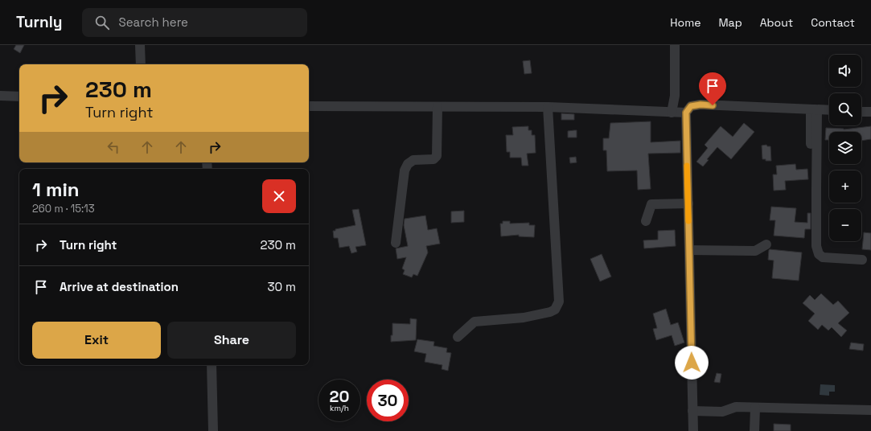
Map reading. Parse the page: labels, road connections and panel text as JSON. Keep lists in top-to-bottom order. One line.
{"page":{"header":"Turnly","search":"Search here","nav":["Home","Map","About","Contact"],"map_buttons":["+","−"],"turn":["230 m","Turn right"],"heading":["1 min","260 m · 15:13"],"list":[{"name":"Turn right","value":"230 m"},{"name":"Arrive at destination","value":"30 m"}],"buttons":["Exit","Share"],"speed":"20 km/h","limit":"30"}}
